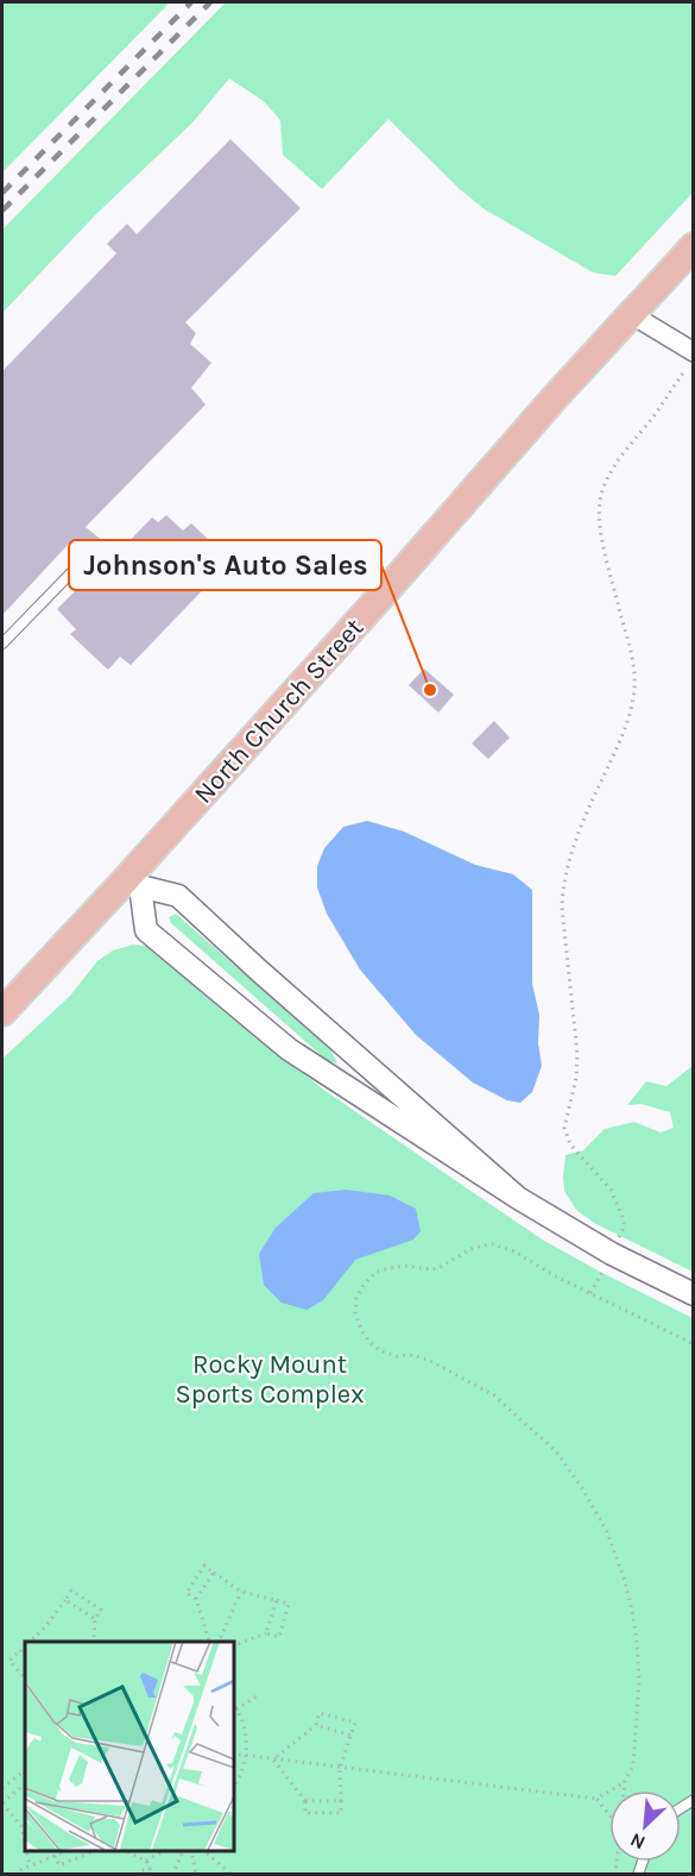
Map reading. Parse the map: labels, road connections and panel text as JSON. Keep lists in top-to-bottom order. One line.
{"streets":{"main road":["North Church Street"]},"parks":["Rocky Mount Sports Complex"],"places":["Johnson's Auto Sales"],"north":"bottom left"}
